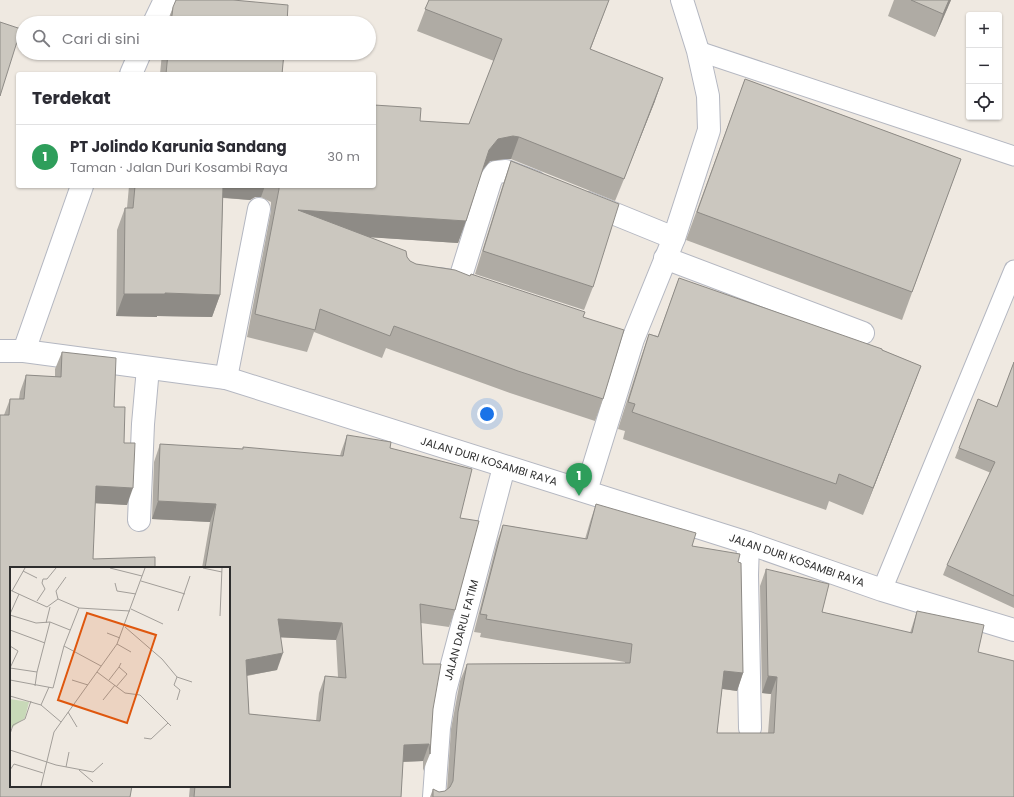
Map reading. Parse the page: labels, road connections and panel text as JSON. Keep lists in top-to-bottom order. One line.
{"streets":{"street":["JALAN DURI KOSAMBI RAYA","JALAN DARUL FATIM"]},"crossings":[["JALAN DURI KOSAMBI RAYA","JALAN DARUL FATIM"]],"page":{"map_buttons":["+","−"],"search":"Cari di sini","heading":"Terdekat","list":[{"mark":"1","name":"PT Jolindo Karunia Sandang","note":"Taman · Jalan Duri Kosambi Raya","value":"30 m"}],"pins":"1"}}
